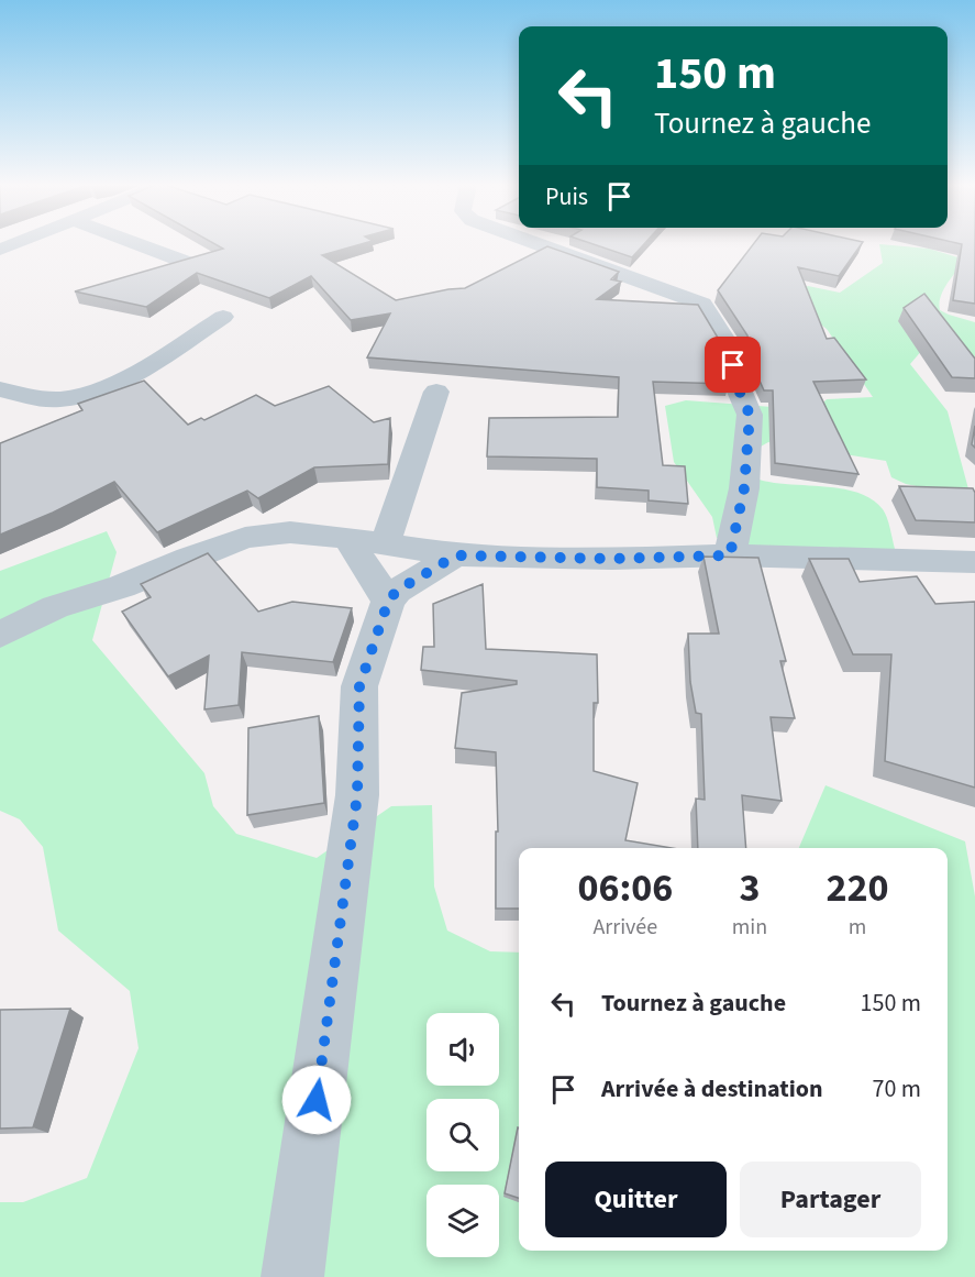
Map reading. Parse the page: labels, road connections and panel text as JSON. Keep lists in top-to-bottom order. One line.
{"page":{"turn":["150 m","Tournez à gauche"],"then":"Puis","eta":["06:06","Arrivée","3","min","220","m"],"list":[{"name":"Tournez à gauche","value":"150 m"},{"name":"Arrivée à destination","value":"70 m"}],"buttons":["Quitter","Partager"]}}
